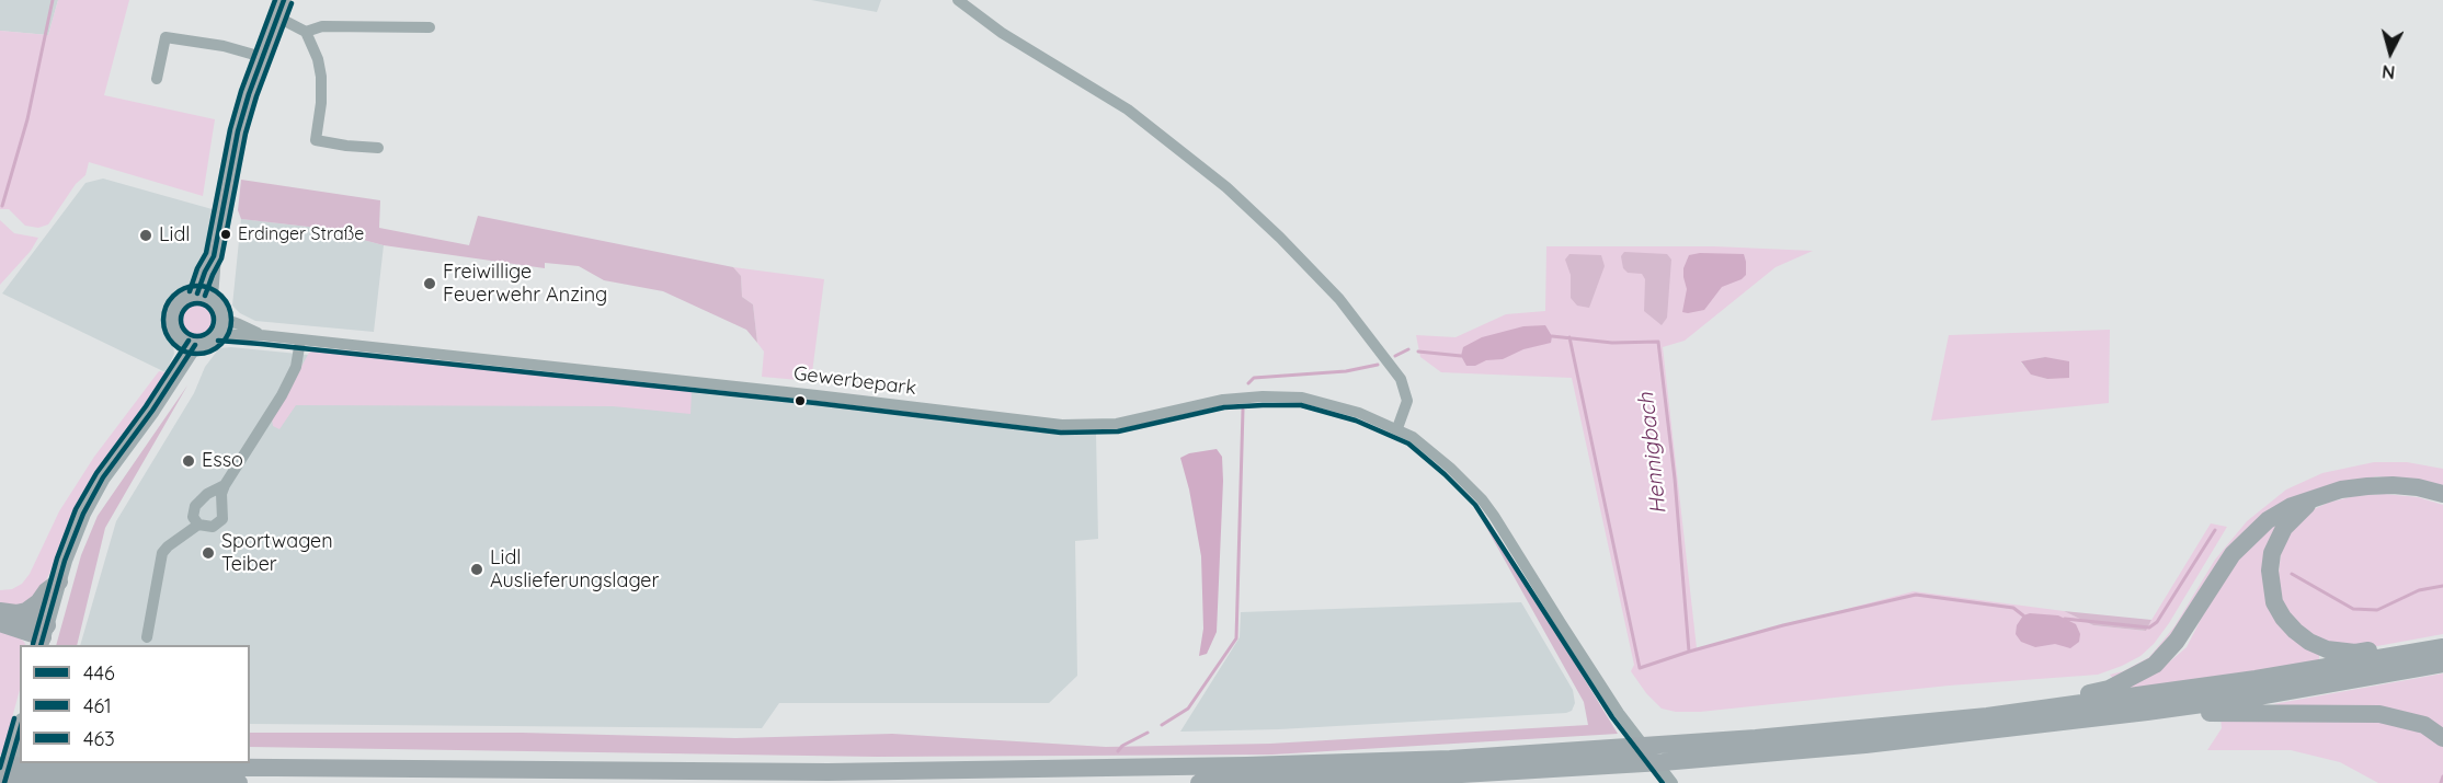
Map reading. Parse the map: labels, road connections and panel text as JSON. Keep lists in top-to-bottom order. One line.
{"streets":{"street":["Gewerbepark"]},"water":["Hennigbach"],"places":["Erdinger Straße","Lidl","Freiwillige Feuerwehr Anzing","Esso","Sportwagen Teiber","Lidl Auslieferungslager"],"lines":["transit line 446","transit line 463","transit line 461"],"legend":["446","461","463"],"north":"bottom"}
